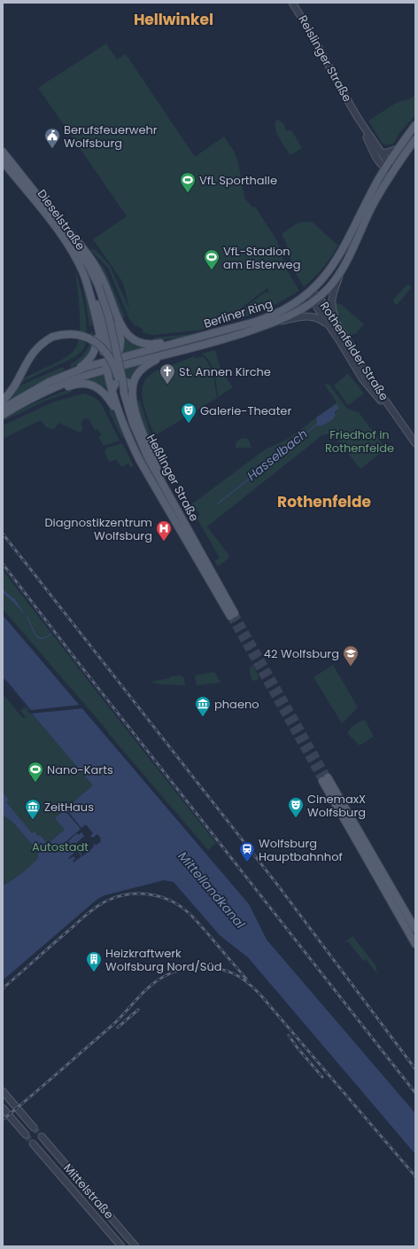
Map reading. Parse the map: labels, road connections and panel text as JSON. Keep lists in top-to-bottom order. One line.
{"streets":{"main road":["Dieselstraße","Berliner Ring","Heßlinger Straße"],"street":["Reislinger Straße","Rothenfelder Straße","Mittelstraße"]},"crossings":[["Reislinger Straße","Berliner Ring"],["Dieselstraße","Berliner Ring"],["Dieselstraße","Heßlinger Straße"],["Berliner Ring","Rothenfelder Straße"]],"districts":["Hellwinkel","Rothenfelde"],"water":["Hasselbach","Mittellandkanal"],"parks":["Friedhof in Rothenfelde","Autostadt"],"places":{"public building":["Berufsfeuerwehr Wolfsburg"],"sports":["VfL Sporthalle","VfL-Stadion am Elsterweg","Nano-Karts"],"church":["St. Annen Kirche"],"theatre":["Galerie-Theater","CinemaxX Wolfsburg"],"hospital":["Diagnostikzentrum Wolfsburg"],"school or university":["42 Wolfsburg"],"museum":["phaeno","ZeitHaus"],"station":["Wolfsburg Hauptbahnhof"],"building":["Heizkraftwerk Wolfsburg Nord/Süd"]}}
